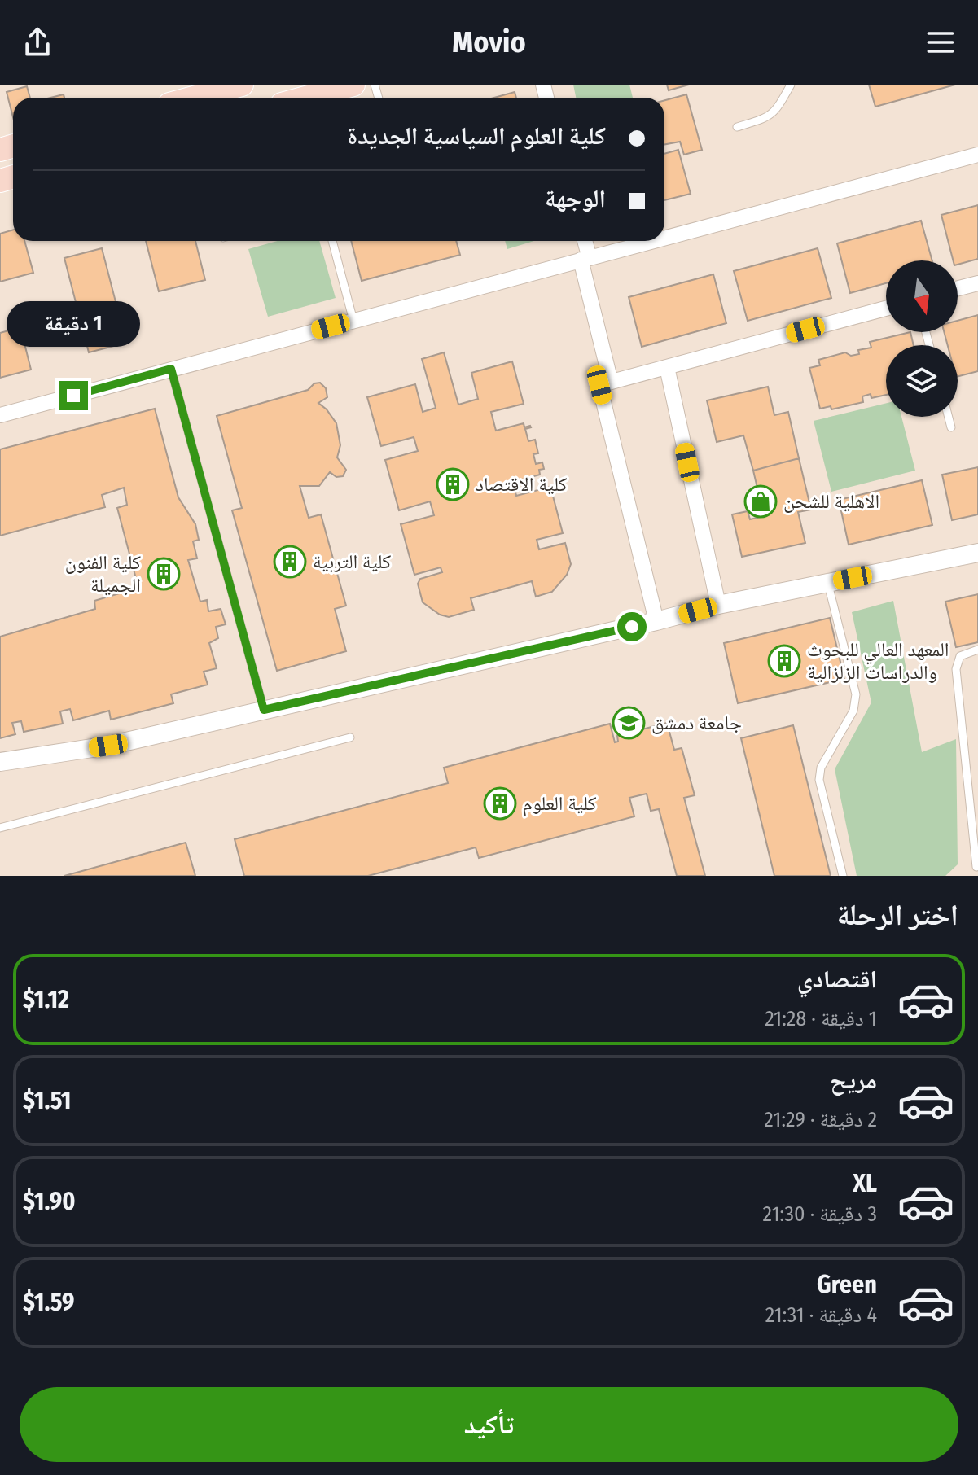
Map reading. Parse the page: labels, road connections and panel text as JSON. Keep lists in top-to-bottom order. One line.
{"places":{"building":["كلية الاقتصاد","كلية التربية","كلية الفنون الجميلة","المعهد العالي للبحوث والدراسات الزلزالية","كلية العلوم"],"shop":["الاهلية للشحن"],"school or university":["جامعة دمشق"]},"north":"bottom","page":{"header":"Movio","banner":["كلية العلوم السياسية الجديدة","الوجهة"],"bubble":"1 دقيقة","heading":"اختر الرحلة","list":[{"name":"اقتصادي","note":"1 دقيقة · 21:28","value":"$1.12"},{"name":"مريح","note":"2 دقيقة · 21:29","value":"$1.51"},{"name":"XL","note":"3 دقيقة · 21:30","value":"$1.90"},{"name":"Green","note":"4 دقيقة · 21:31","value":"$1.59"}],"buttons":"تأكيد"}}
